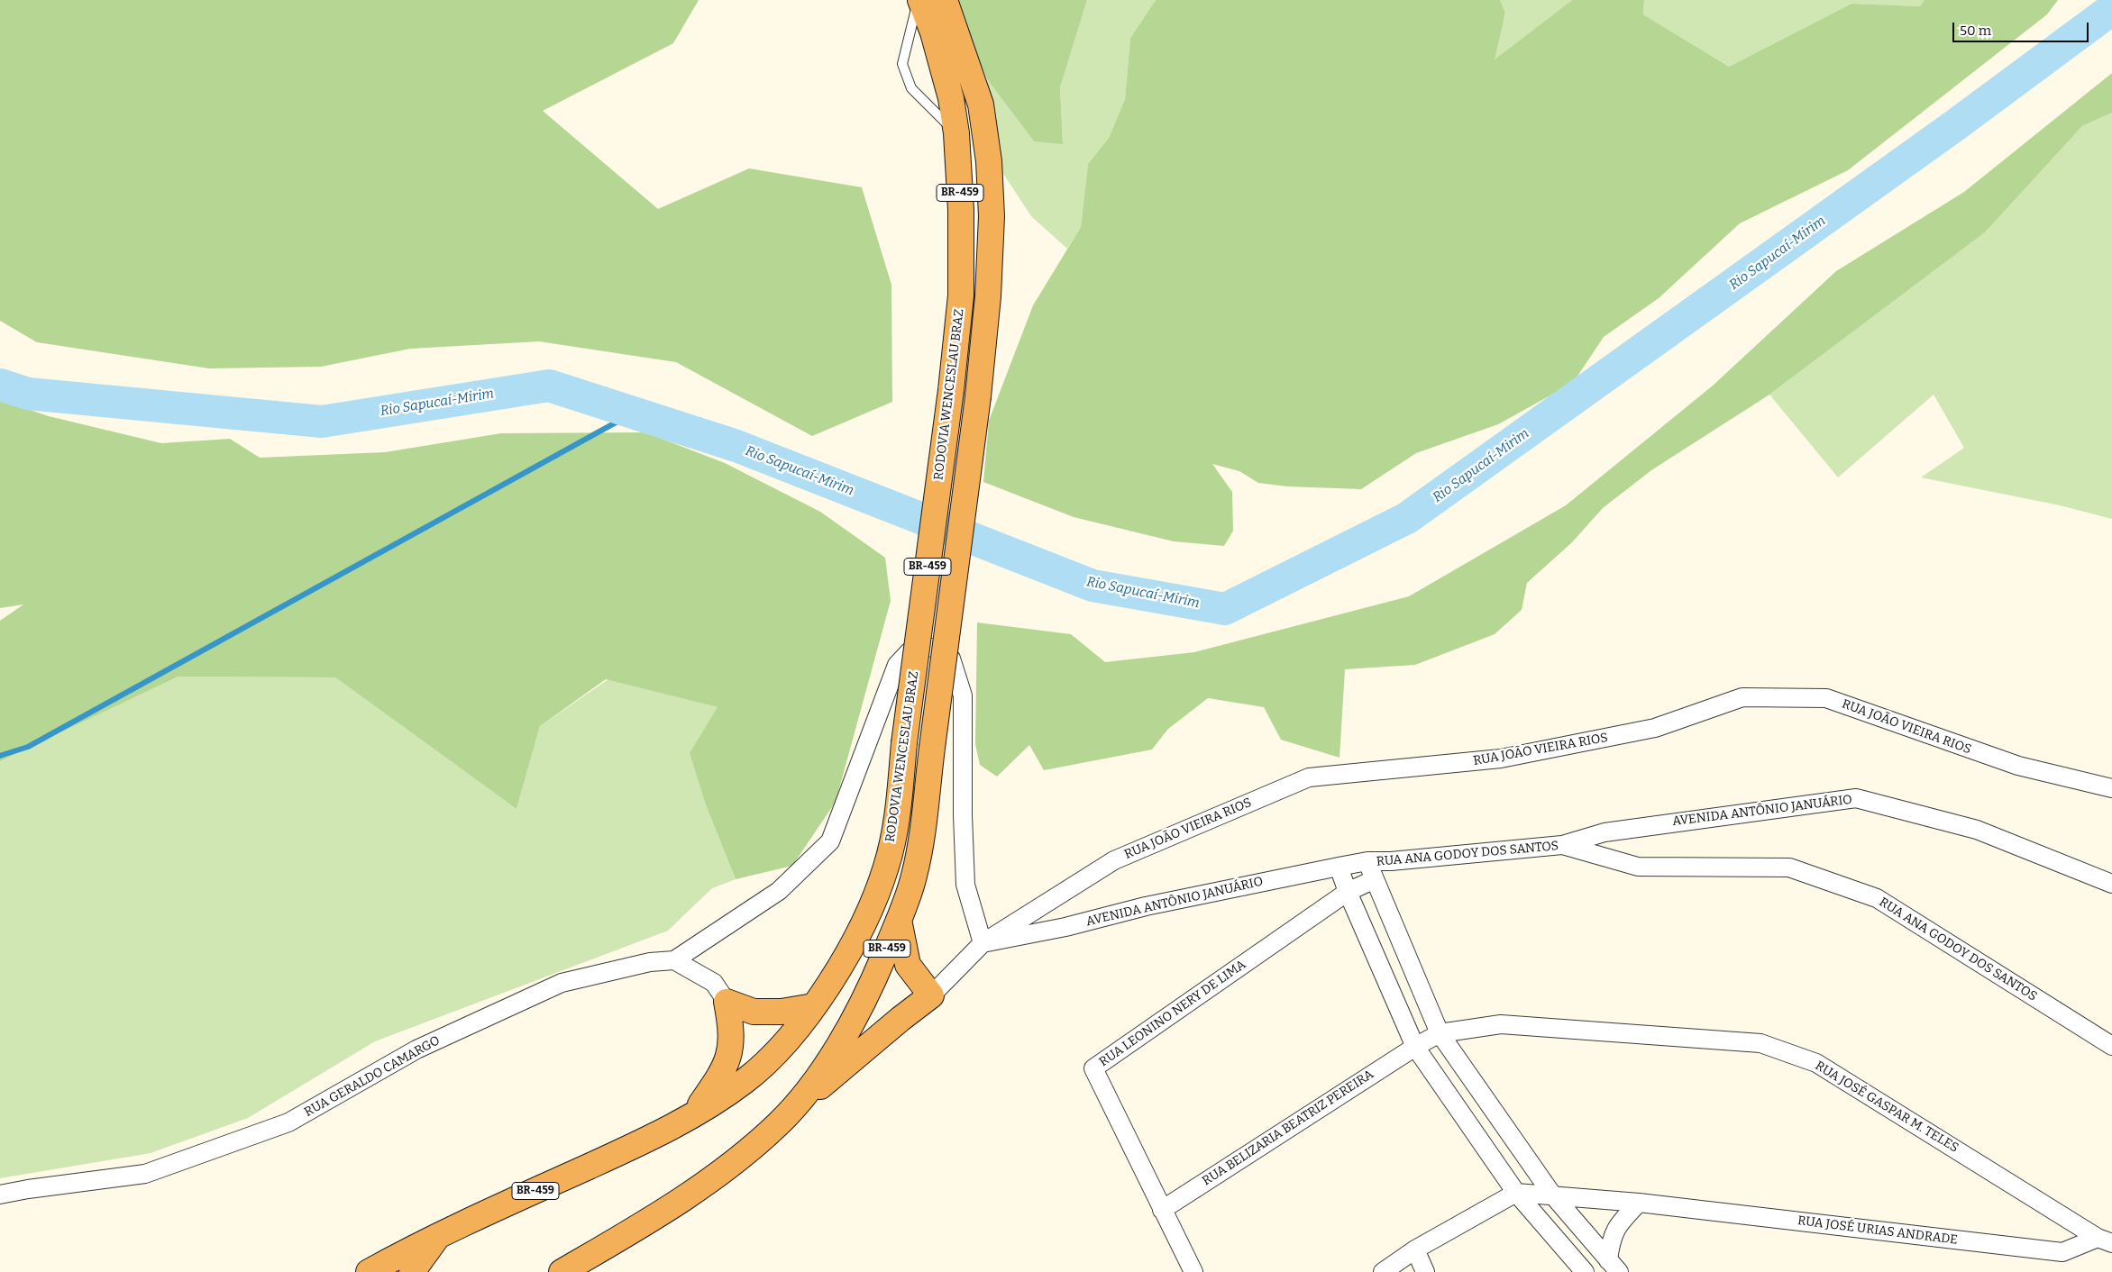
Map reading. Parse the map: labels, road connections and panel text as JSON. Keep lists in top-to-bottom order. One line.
{"streets":{"highway":["BR-459","RODOVIA WENCESLAU BRAZ"],"street":["RUA JOÃO VIEIRA RIOS","AVENIDA ANTÔNIO JANUÁRIO","RUA ANA GODOY DOS SANTOS","RUA LEONINO NERY DE LIMA","RUA GERALDO CAMARGO","RUA JOSÉ GASPAR M. TELES","RUA BELIZARIA BEATRIZ PEREIRA","RUA JOSÉ URIAS ANDRADE"]},"crossings":[["BR-459","RODOVIA WENCESLAU BRAZ"],["RUA JOÃO VIEIRA RIOS","AVENIDA ANTÔNIO JANUÁRIO"],["AVENIDA ANTÔNIO JANUÁRIO","RUA ANA GODOY DOS SANTOS"],["RUA LEONINO NERY DE LIMA","RUA BELIZARIA BEATRIZ PEREIRA"],["RUA JOSÉ GASPAR M. TELES","RUA BELIZARIA BEATRIZ PEREIRA"],["RUA JOSÉ GASPAR M. TELES","RUA JOSÉ URIAS ANDRADE"]],"water":["Rio Sapucaí-Mirim"],"scale_bar":"50 m"}
